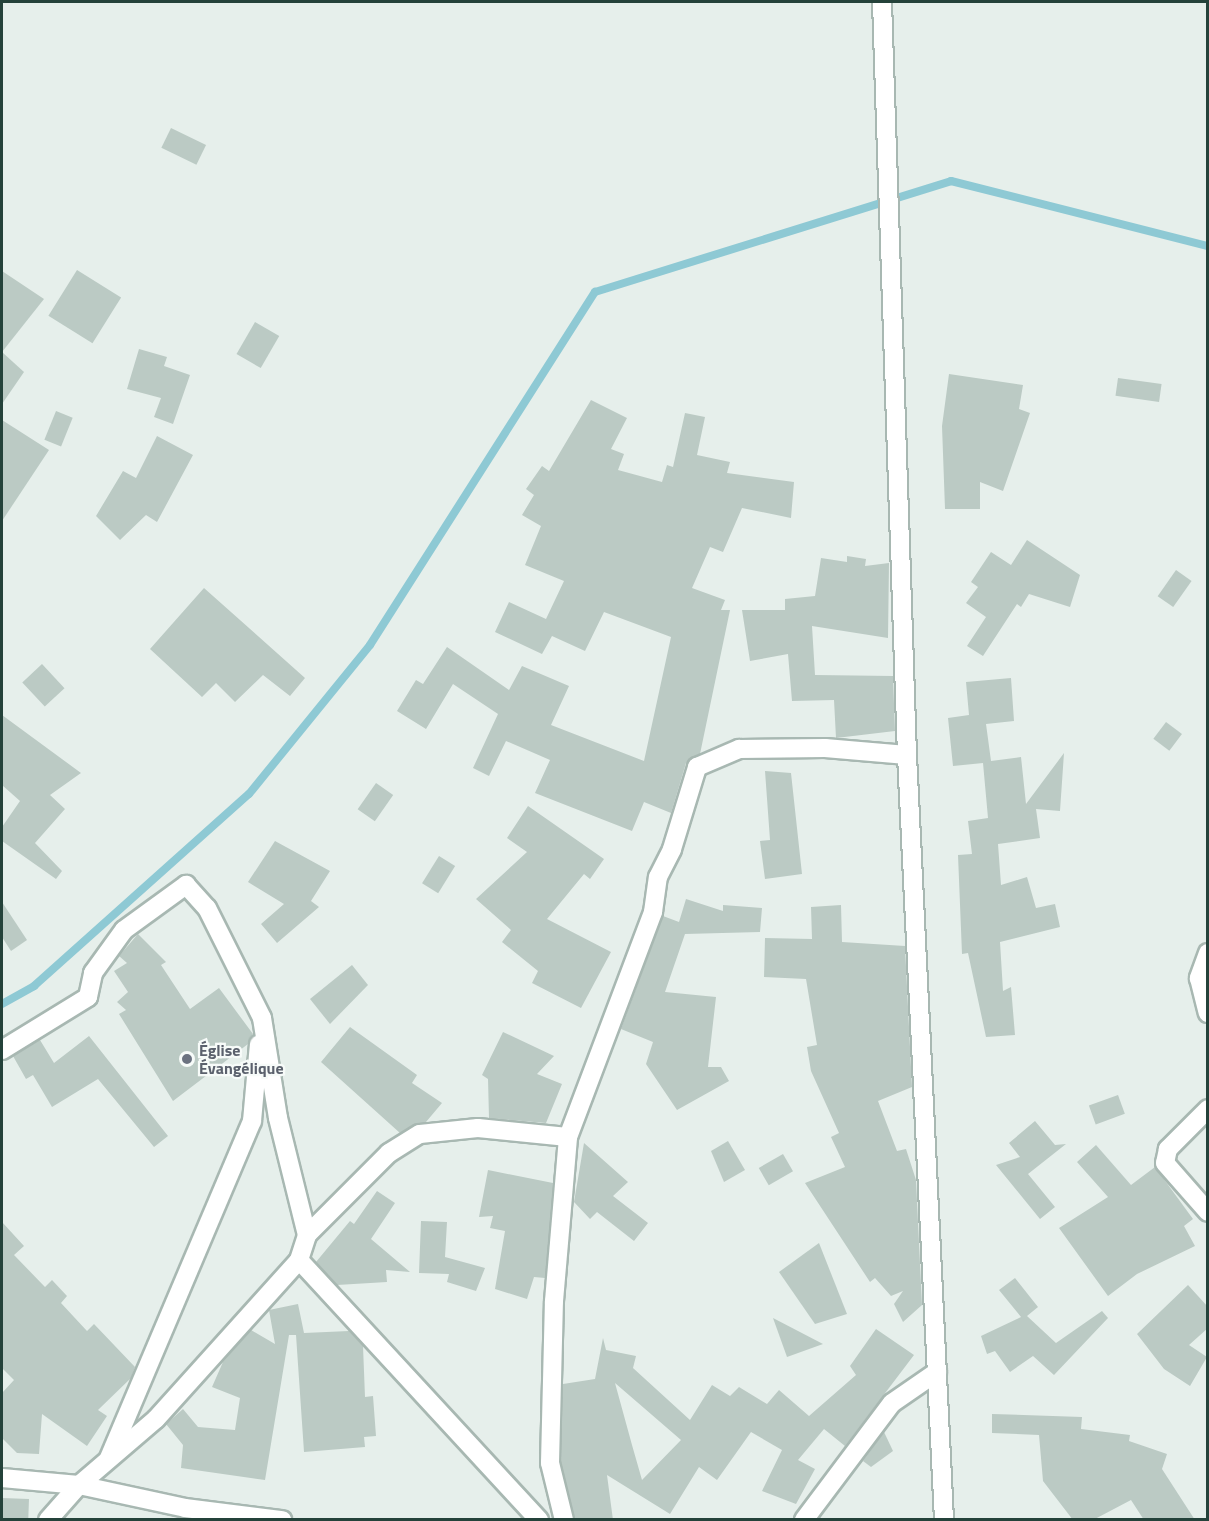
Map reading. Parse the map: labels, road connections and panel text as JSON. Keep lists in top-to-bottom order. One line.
{"places":["Église Évangélique"]}
